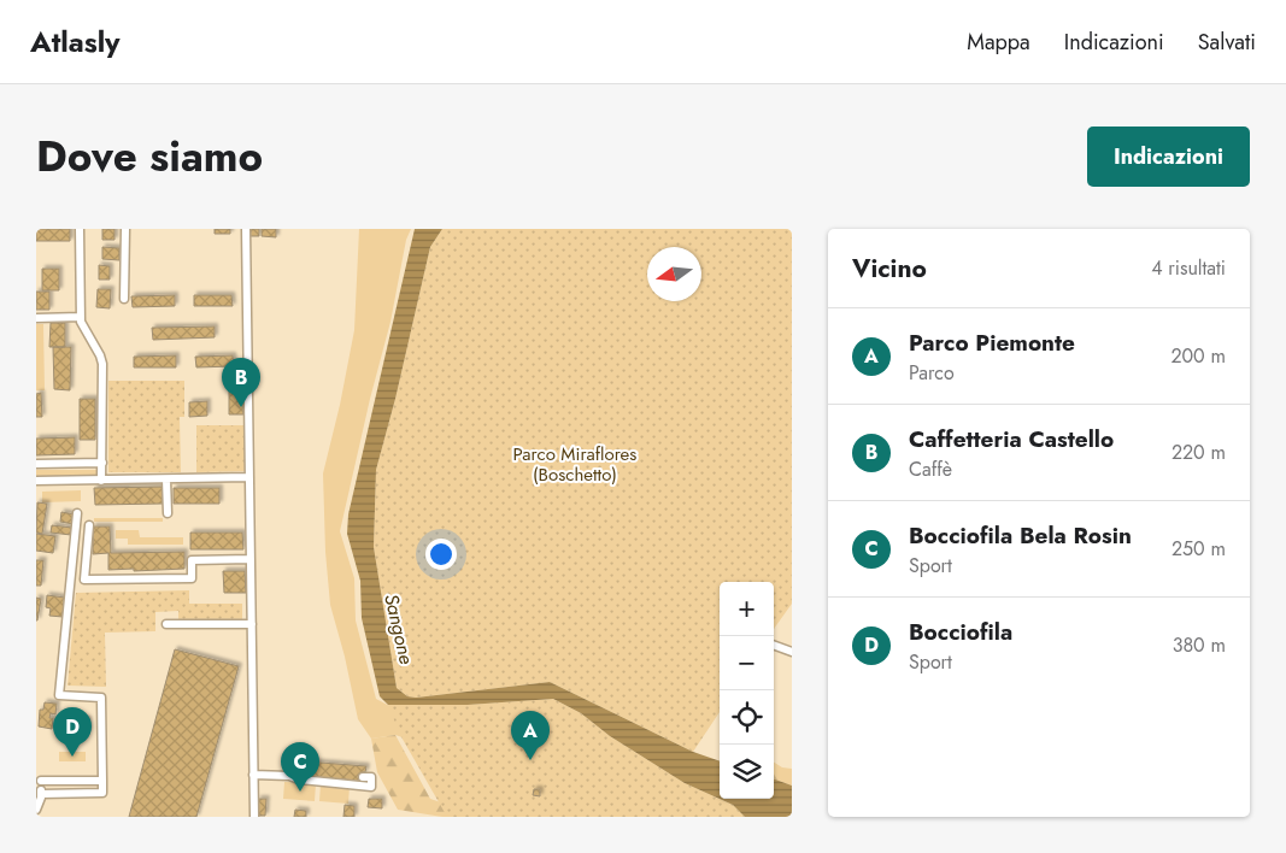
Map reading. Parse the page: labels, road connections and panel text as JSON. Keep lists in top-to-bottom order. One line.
{"water":["Sangone"],"parks":["Parco Miraflores (Boschetto)"],"north":"left","page":{"header":"Atlasly","nav":["Mappa","Indicazioni","Salvati"],"title":"Dove siamo","buttons":"Indicazioni","heading":["Vicino","4 risultati"],"list":[{"mark":"A","name":"Parco Piemonte","note":"Parco","value":"200 m"},{"mark":"B","name":"Caffetteria Castello","note":"Caffè","value":"220 m"},{"mark":"C","name":"Bocciofila Bela Rosin","note":"Sport","value":"250 m"},{"mark":"D","name":"Bocciofila","note":"Sport","value":"380 m"}],"pins":["B","D","A","C"],"map_buttons":["+","−"]}}
